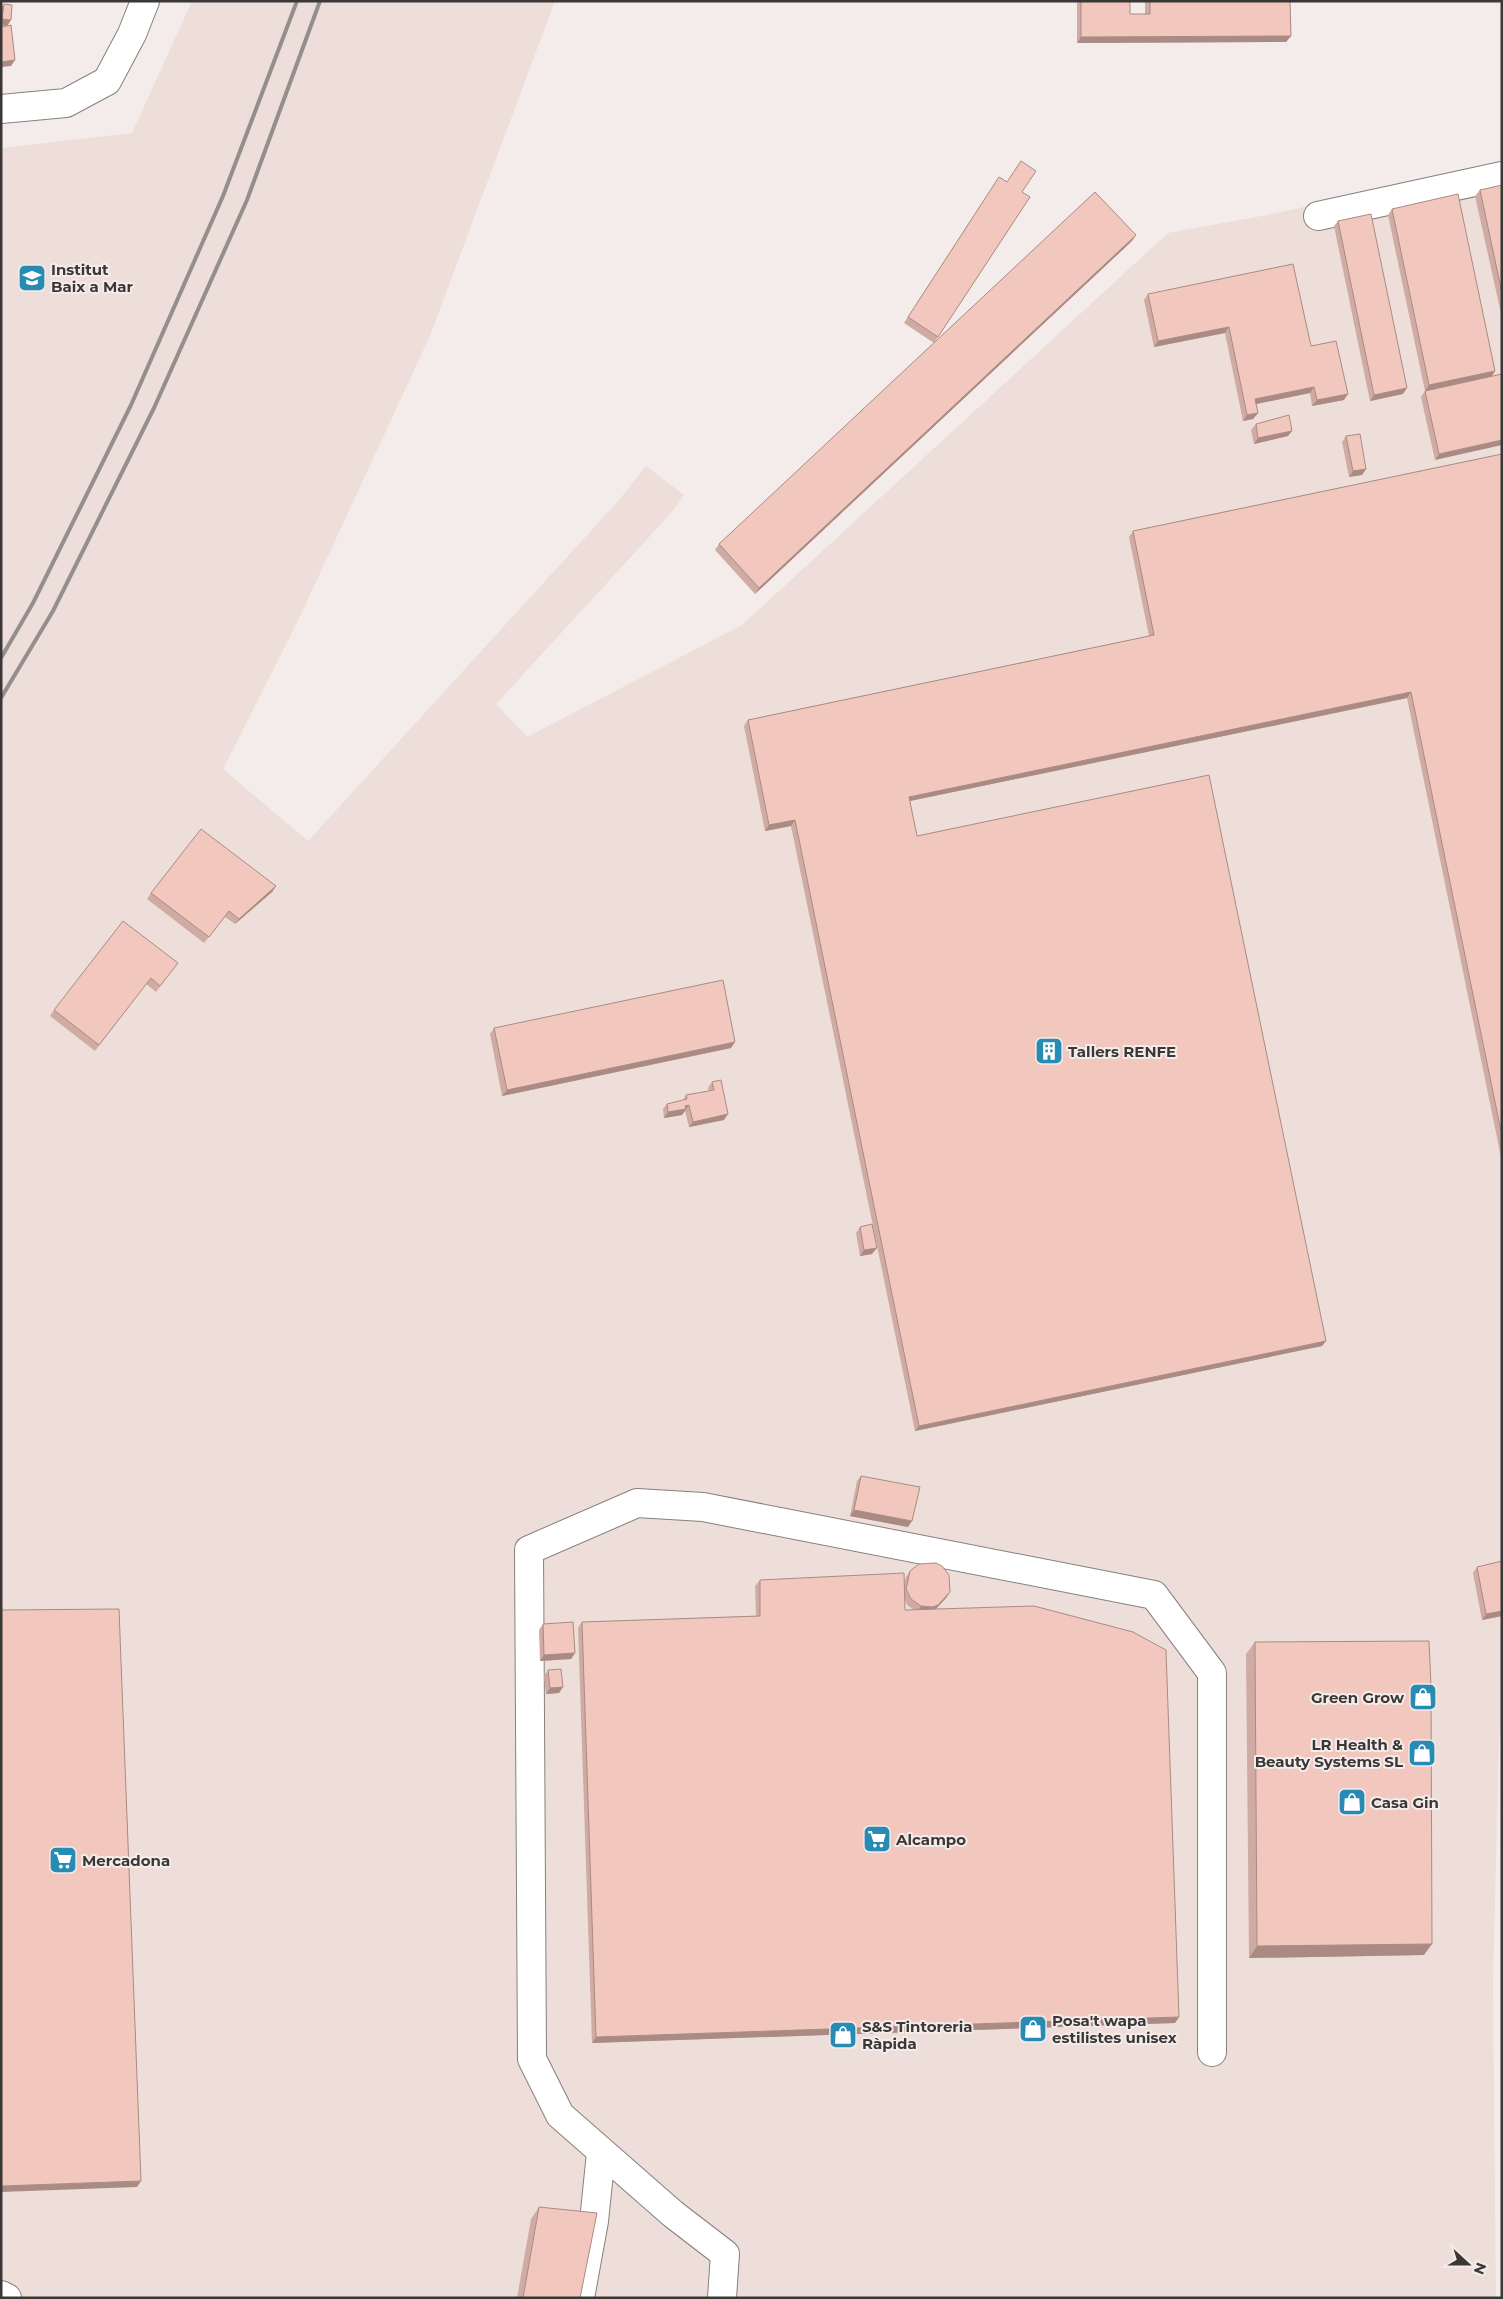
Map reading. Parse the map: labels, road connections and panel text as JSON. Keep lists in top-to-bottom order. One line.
{"places":{"school or university":["Institut Baix a Mar"],"building":["Tallers RENFE"],"shop":["Green Grow","LR Health & Beauty Systems SL","Casa Gin","Posa't wapa estilistes unisex","S&S Tintoreria Ràpida"],"supermarket":["Alcampo","Mercadona"]},"north":"right"}
